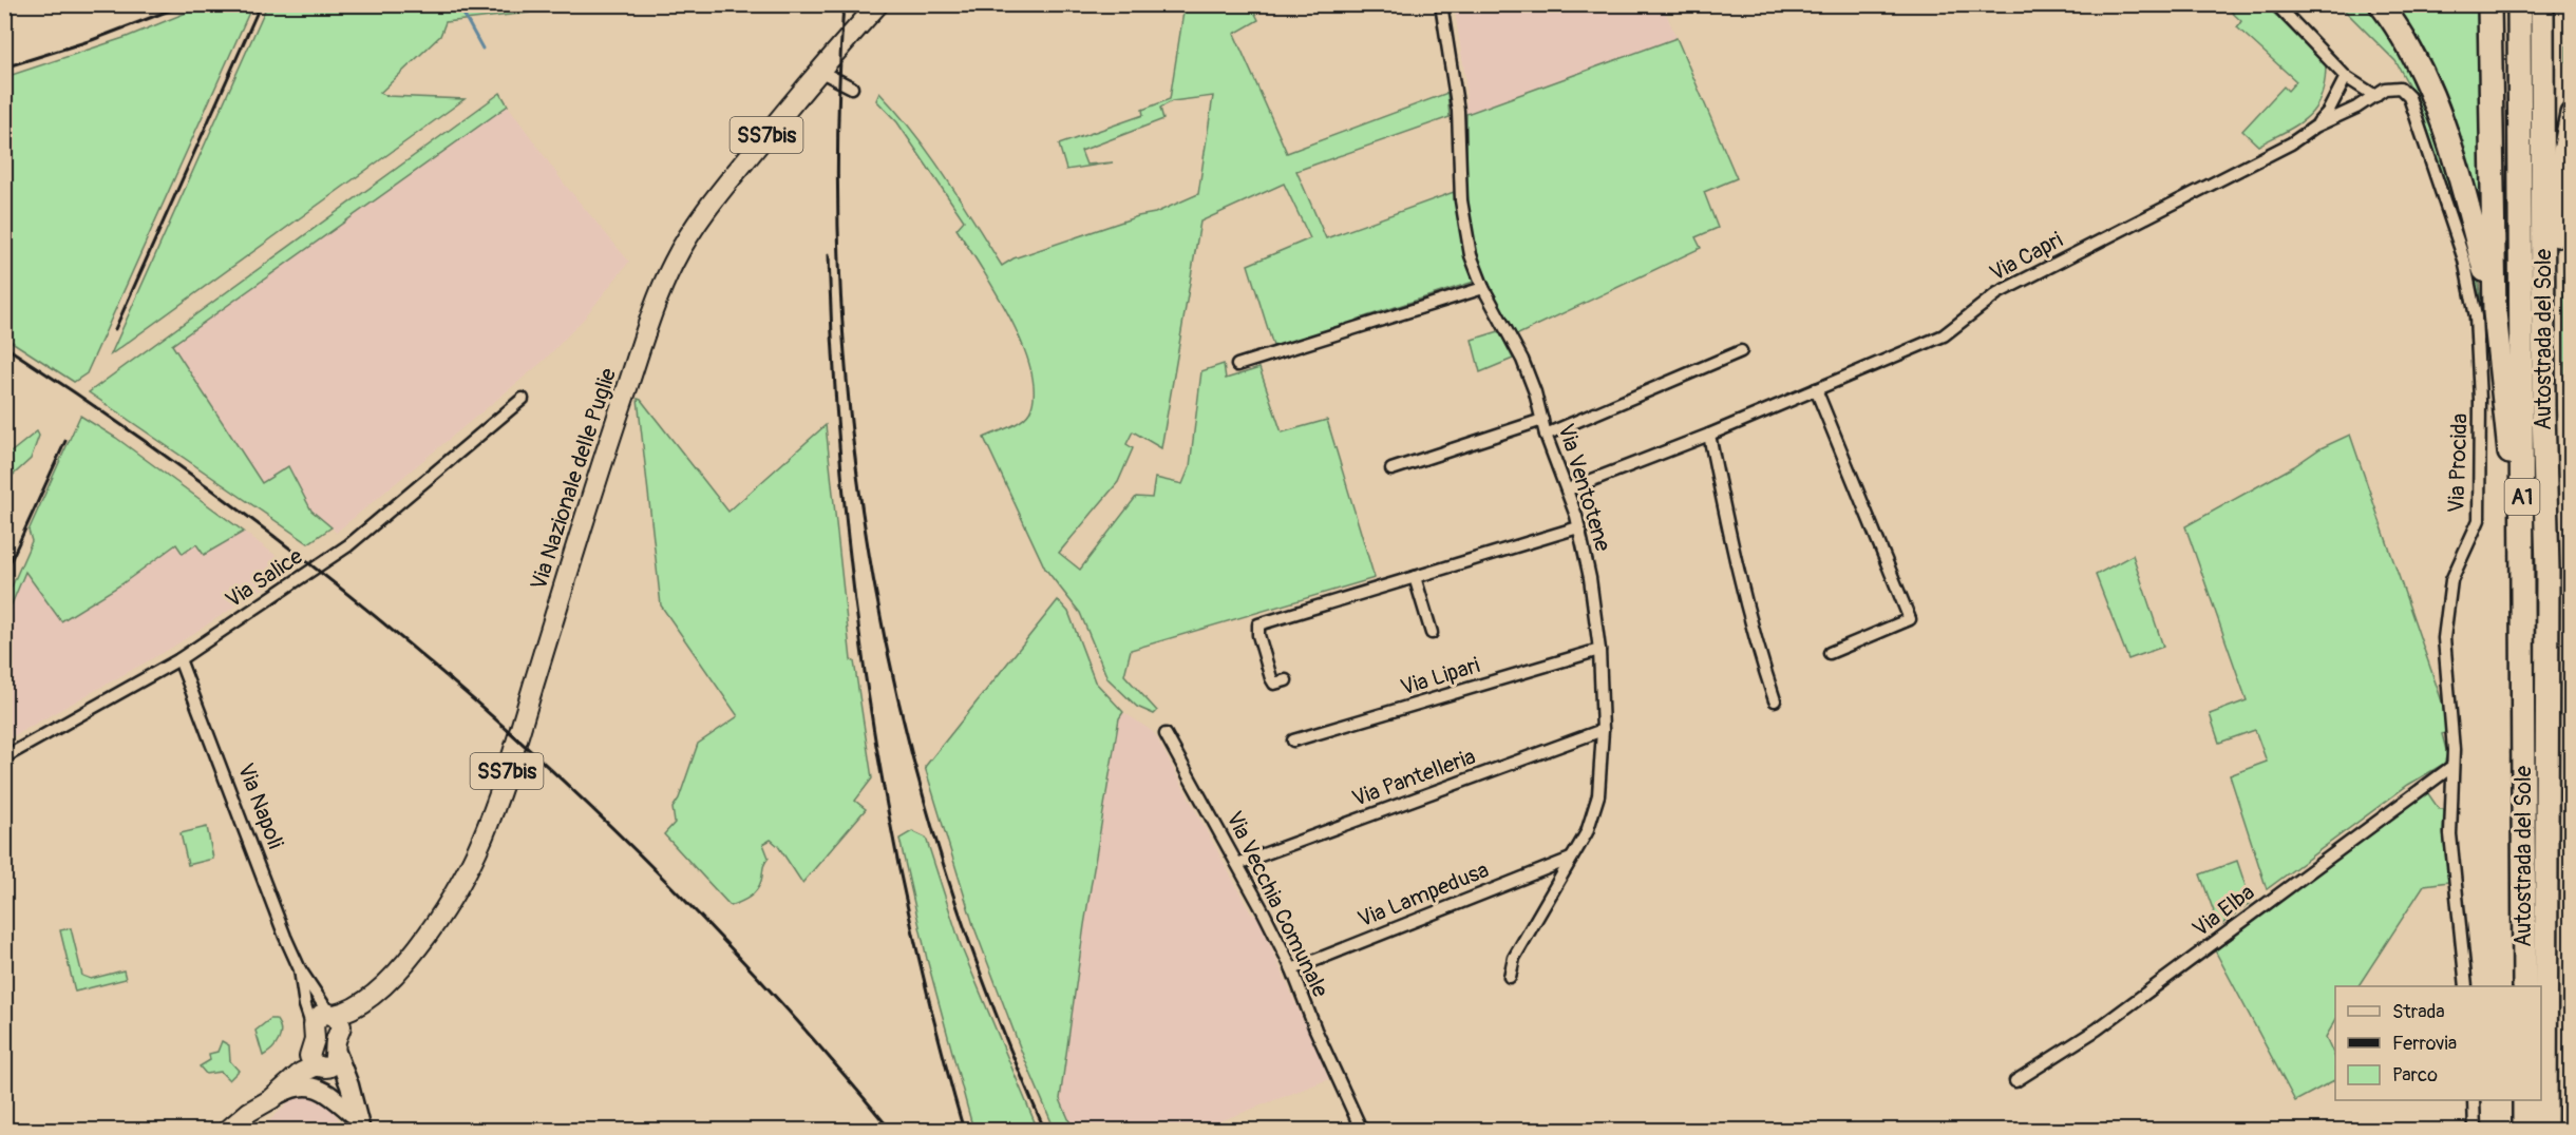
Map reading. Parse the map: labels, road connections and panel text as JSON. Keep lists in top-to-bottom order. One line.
{"streets":{"highway":["Autostrada del Sole","A1"],"main road":["SS7bis","Via Nazionale delle Puglie","Via Napoli"],"street":["Via Capri","Via Procida","Via Ventotene","Via Salice","Via Lipari","Via Pantelleria","Via Lampedusa","Via Vecchia Comunale","Via Elba"]},"crossings":[["Via Capri","Via Procida"],["Via Capri","Via Ventotene"],["Via Procida","Via Elba"],["Via Nazionale delle Puglie","Via Napoli"],["Via Ventotene","Via Lipari"],["Via Ventotene","Via Pantelleria"],["Via Ventotene","Via Lampedusa"],["Via Salice","Via Napoli"],["Via Pantelleria","Via Vecchia Comunale"],["Via Lampedusa","Via Vecchia Comunale"]],"legend":["Strada","Ferrovia","Parco"]}
